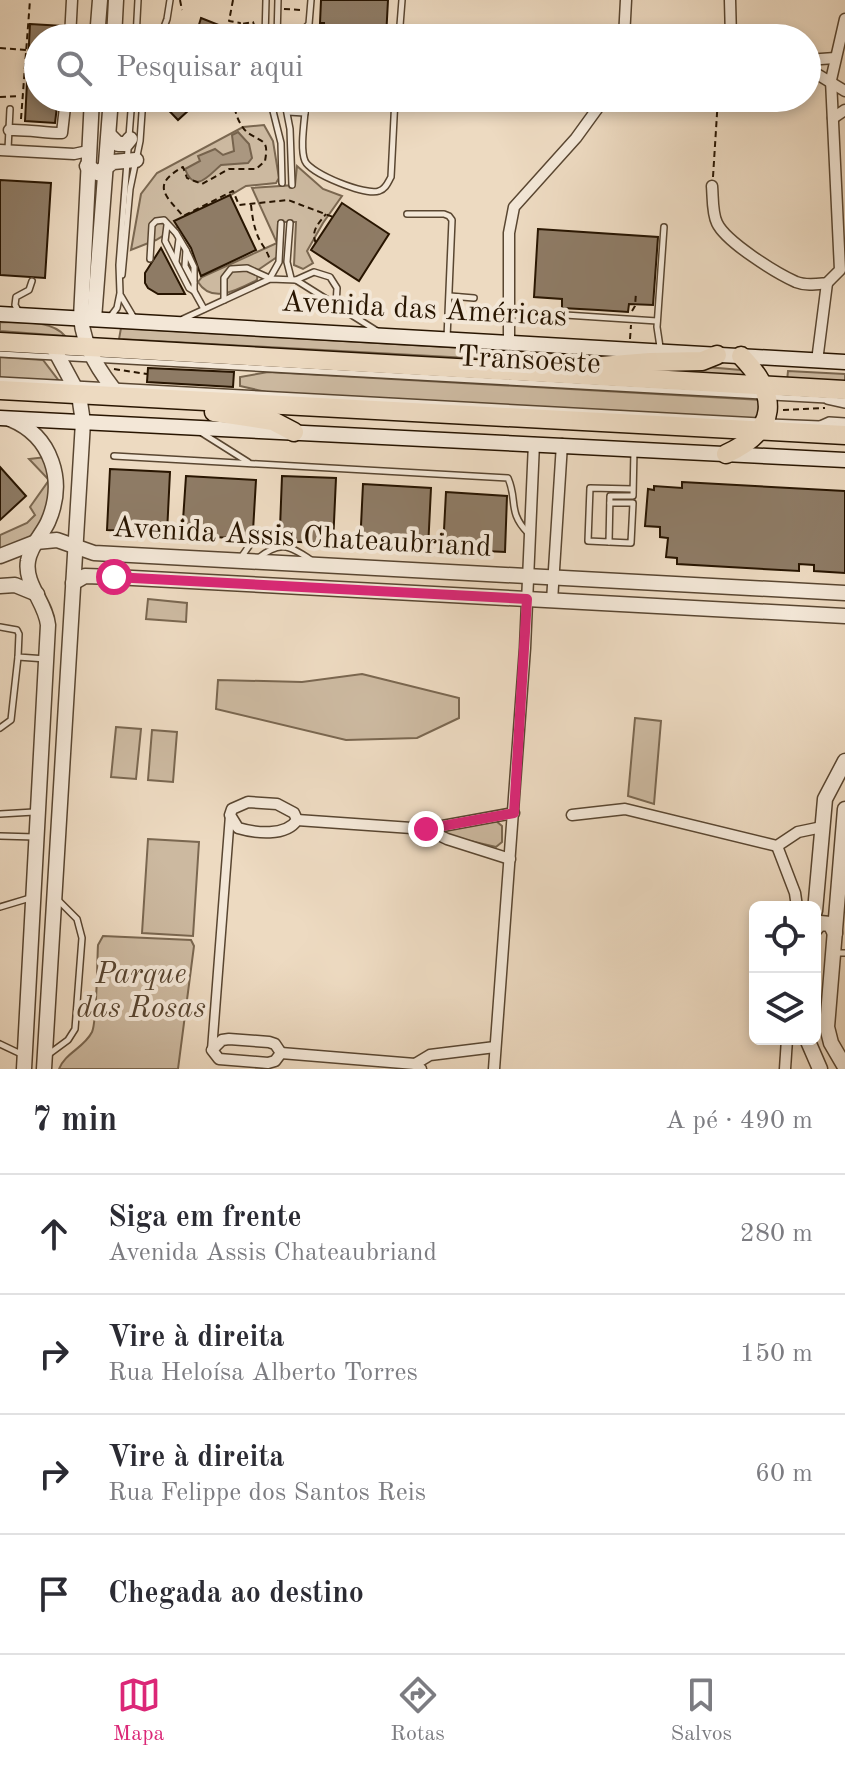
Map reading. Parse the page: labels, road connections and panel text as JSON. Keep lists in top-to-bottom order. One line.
{"streets":{"highway":["Avenida das Américas"],"street":["Avenida Assis Chateaubriand"],"lane":["Transoeste"]},"crossings":[["Avenida das Américas","Transoeste"]],"parks":["Parque das Rosas"],"page":{"search":"Pesquisar aqui","heading":["7 min","A pé · 490 m"],"list":[["Siga em frente","Avenida Assis Chateaubriand","280 m"],["Vire à direita","Rua Heloísa Alberto Torres","150 m"],["Vire à direita","Rua Felippe dos Santos Reis","60 m"],"Chegada ao destino"],"nav":["Mapa","Rotas","Salvos"]}}
